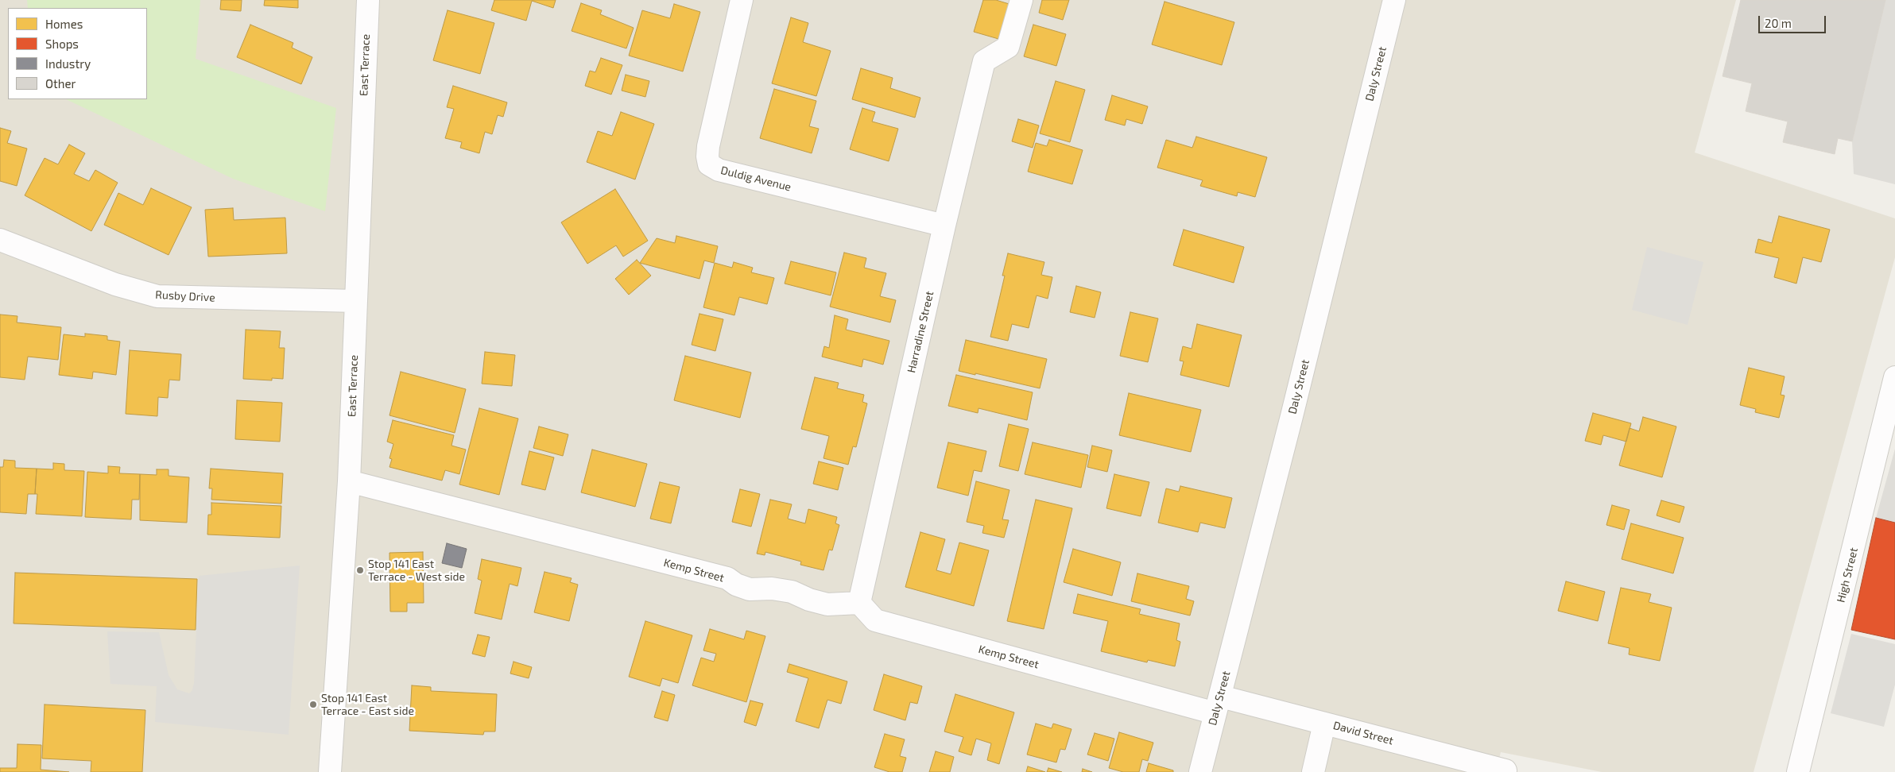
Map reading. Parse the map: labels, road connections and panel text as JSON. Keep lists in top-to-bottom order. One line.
{"streets":{"street":["East Terrace","Daly Street","Duldig Avenue","Rusby Drive","Harradine Street","Kemp Street","High Street","David Street"]},"crossings":[["East Terrace","Rusby Drive"],["East Terrace","Kemp Street"],["Daly Street","Kemp Street"],["Daly Street","David Street"],["Duldig Avenue","Harradine Street"],["Harradine Street","Kemp Street"],["Kemp Street","David Street"]],"places":["Stop 141 East Terrace - West side","Stop 141 East Terrace - East side"],"legend":["Homes","Shops","Industry","Other"],"scale_bar":"20 m"}
